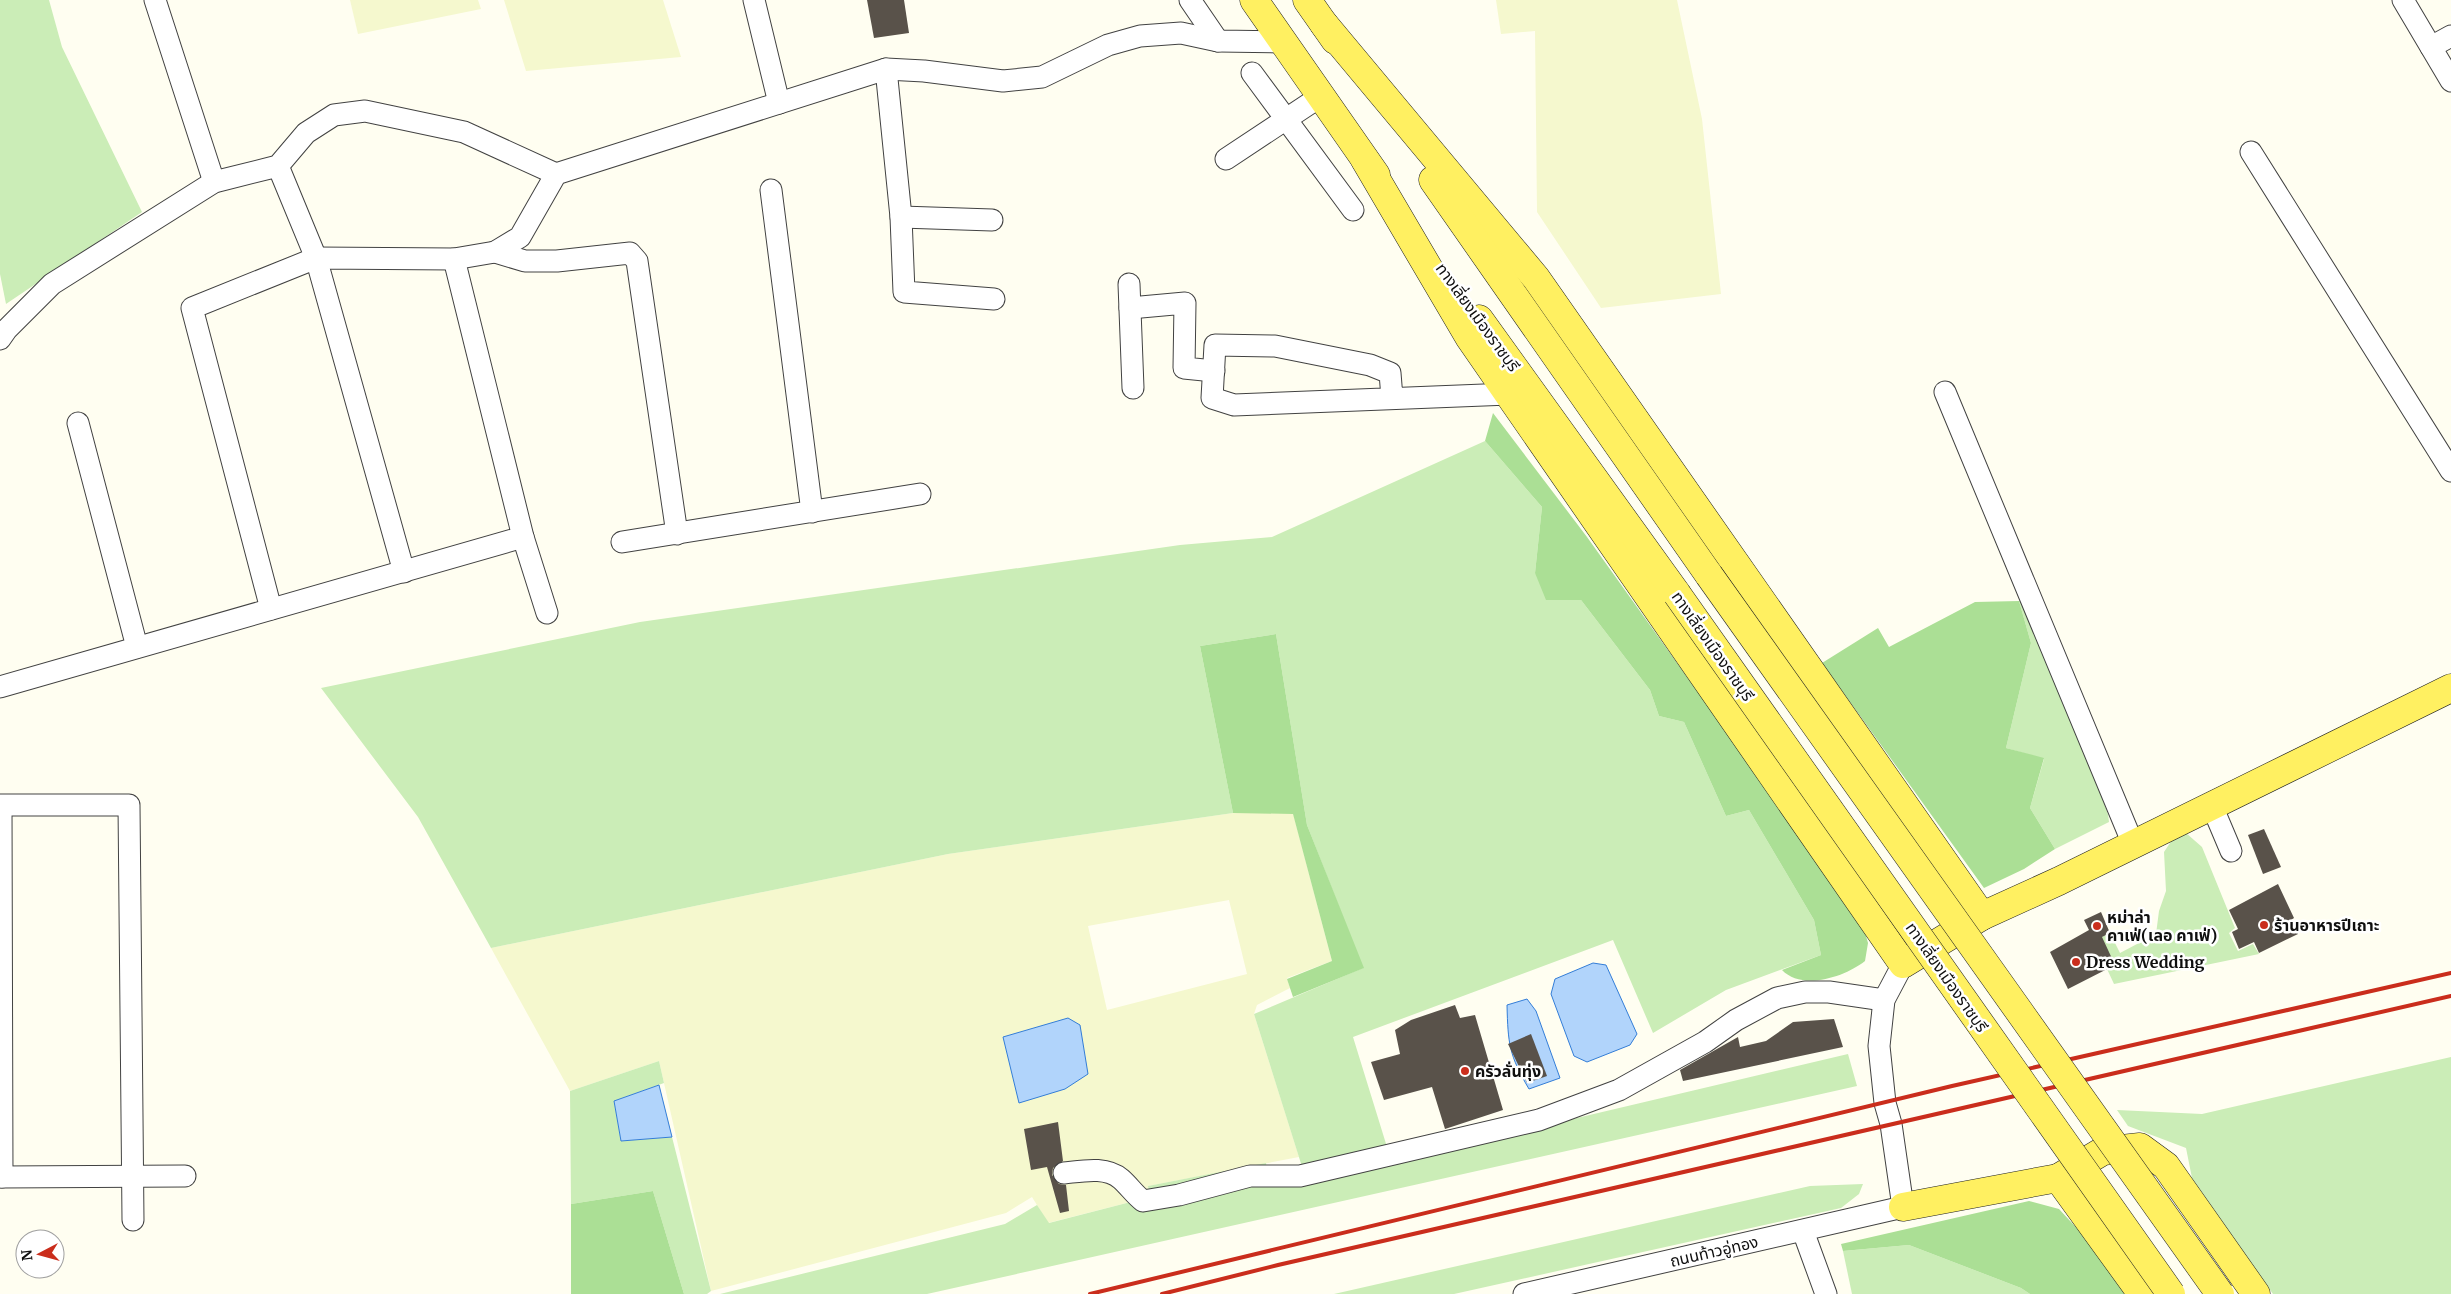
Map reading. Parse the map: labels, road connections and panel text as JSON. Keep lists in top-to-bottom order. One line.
{"streets":{"main road":["ทางเลี่ยงเมืองราชบุรี"],"street":["ถนนท้าวอู่ทอง"]},"places":["ร้านอาหารปีเถาะ","หม่าล่า คาเฟ่(เลอ คาเฟ่)","Dress Wedding","ครัวลั่นทุ่ง"],"north":"left"}
